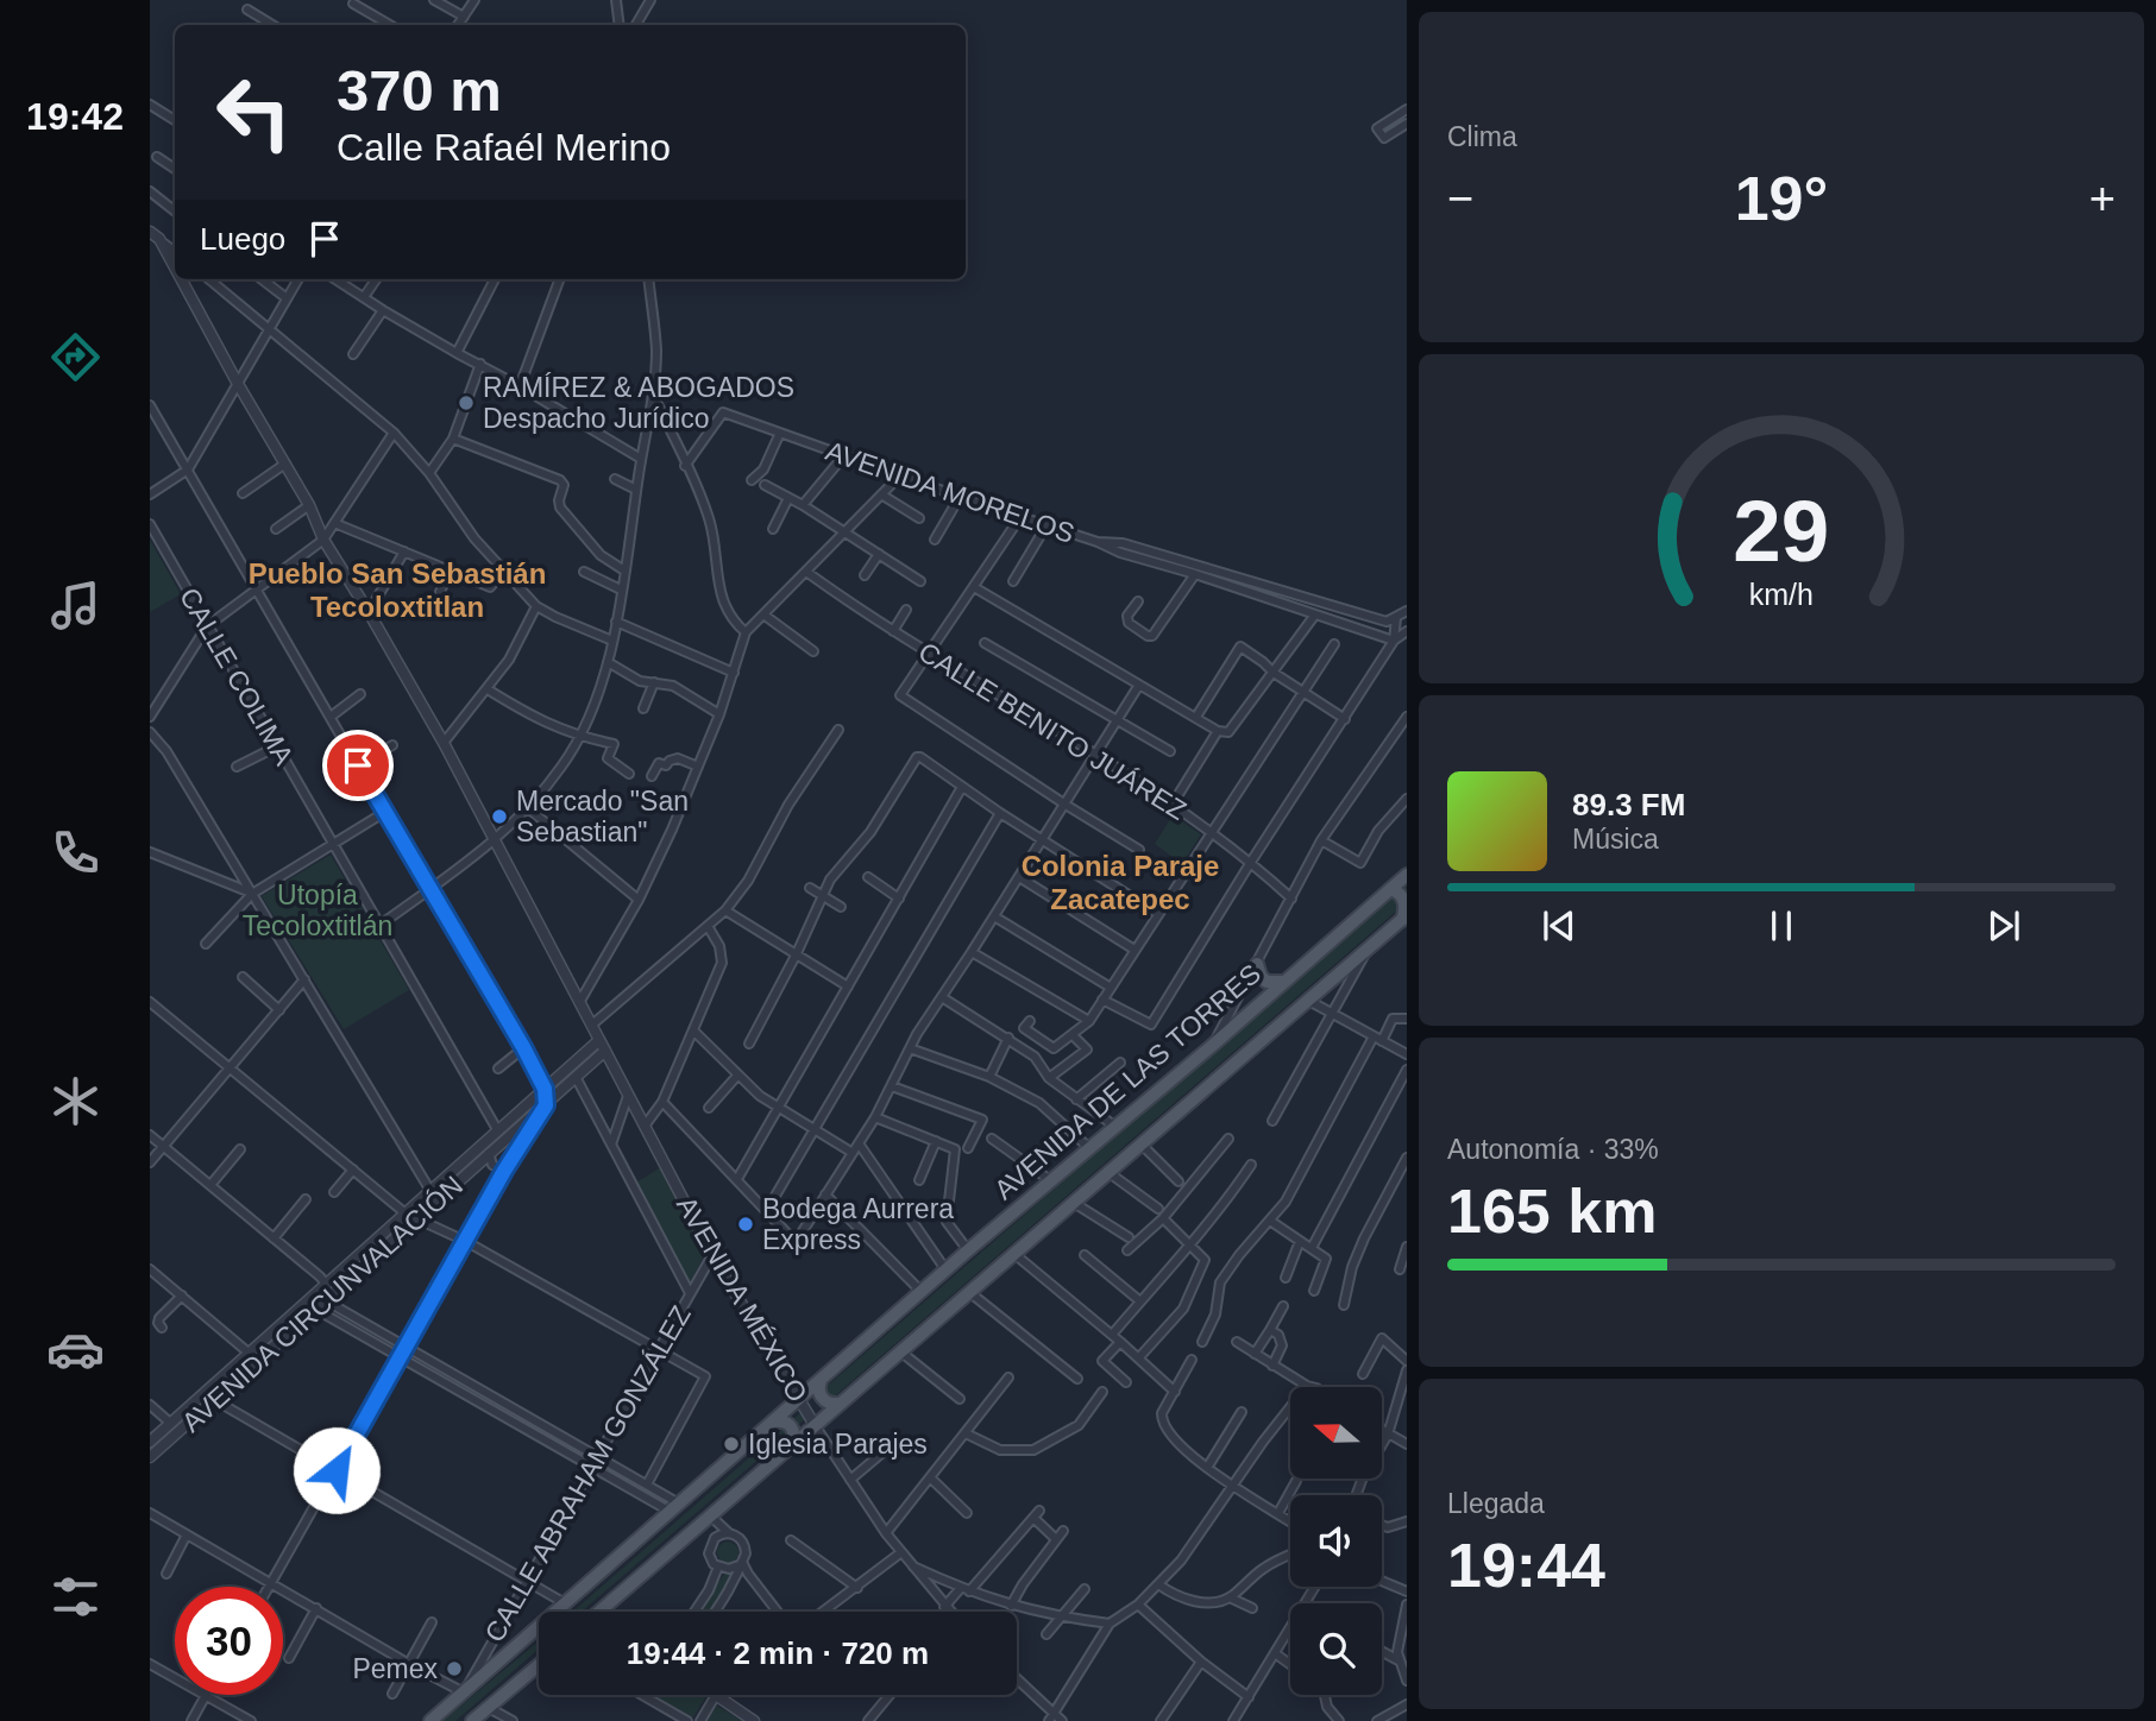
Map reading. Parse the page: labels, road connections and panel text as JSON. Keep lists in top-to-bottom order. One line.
{"streets":{"main road":["AVENIDA DE LAS TORRES"],"street":["AVENIDA MORELOS","CALLE COLIMA","CALLE BENITO JUÁREZ","AVENIDA MÉXICO","AVENIDA CIRCUNVALACIÓN","CALLE ABRAHAM GONZÁLEZ"]},"crossings":[["CALLE COLIMA","AVENIDA CIRCUNVALACIÓN"],["AVENIDA DE LAS TORRES","AVENIDA MÉXICO"],["AVENIDA DE LAS TORRES","CALLE ABRAHAM GONZÁLEZ"],["AVENIDA MÉXICO","AVENIDA CIRCUNVALACIÓN"],["AVENIDA MÉXICO","CALLE ABRAHAM GONZÁLEZ"]],"districts":["Pueblo San Sebastián Tecoloxtitlan","Colonia Paraje Zacatepec"],"parks":["Utopía Tecoloxtitlán"],"places":["RAMÍREZ & ABOGADOS Despacho Jurídico","Mercado \"San Sebastian\"","Bodega Aurrera Express","Iglesia Parajes","Pemex"],"north":"left","page":{"tabs":"19:42","tile":["Clima",["Autonomía · 33%","165 km"],["Llegada","19:44"]],"turn":["370 m","Calle Rafaél Merino"],"heat":["−","19°","+"],"then":"Luego","song":["89.3 FM","Música"],"limit":"30","trip":"19:44 · 2 min · 720 m","gauge":["29","km/h"]}}
